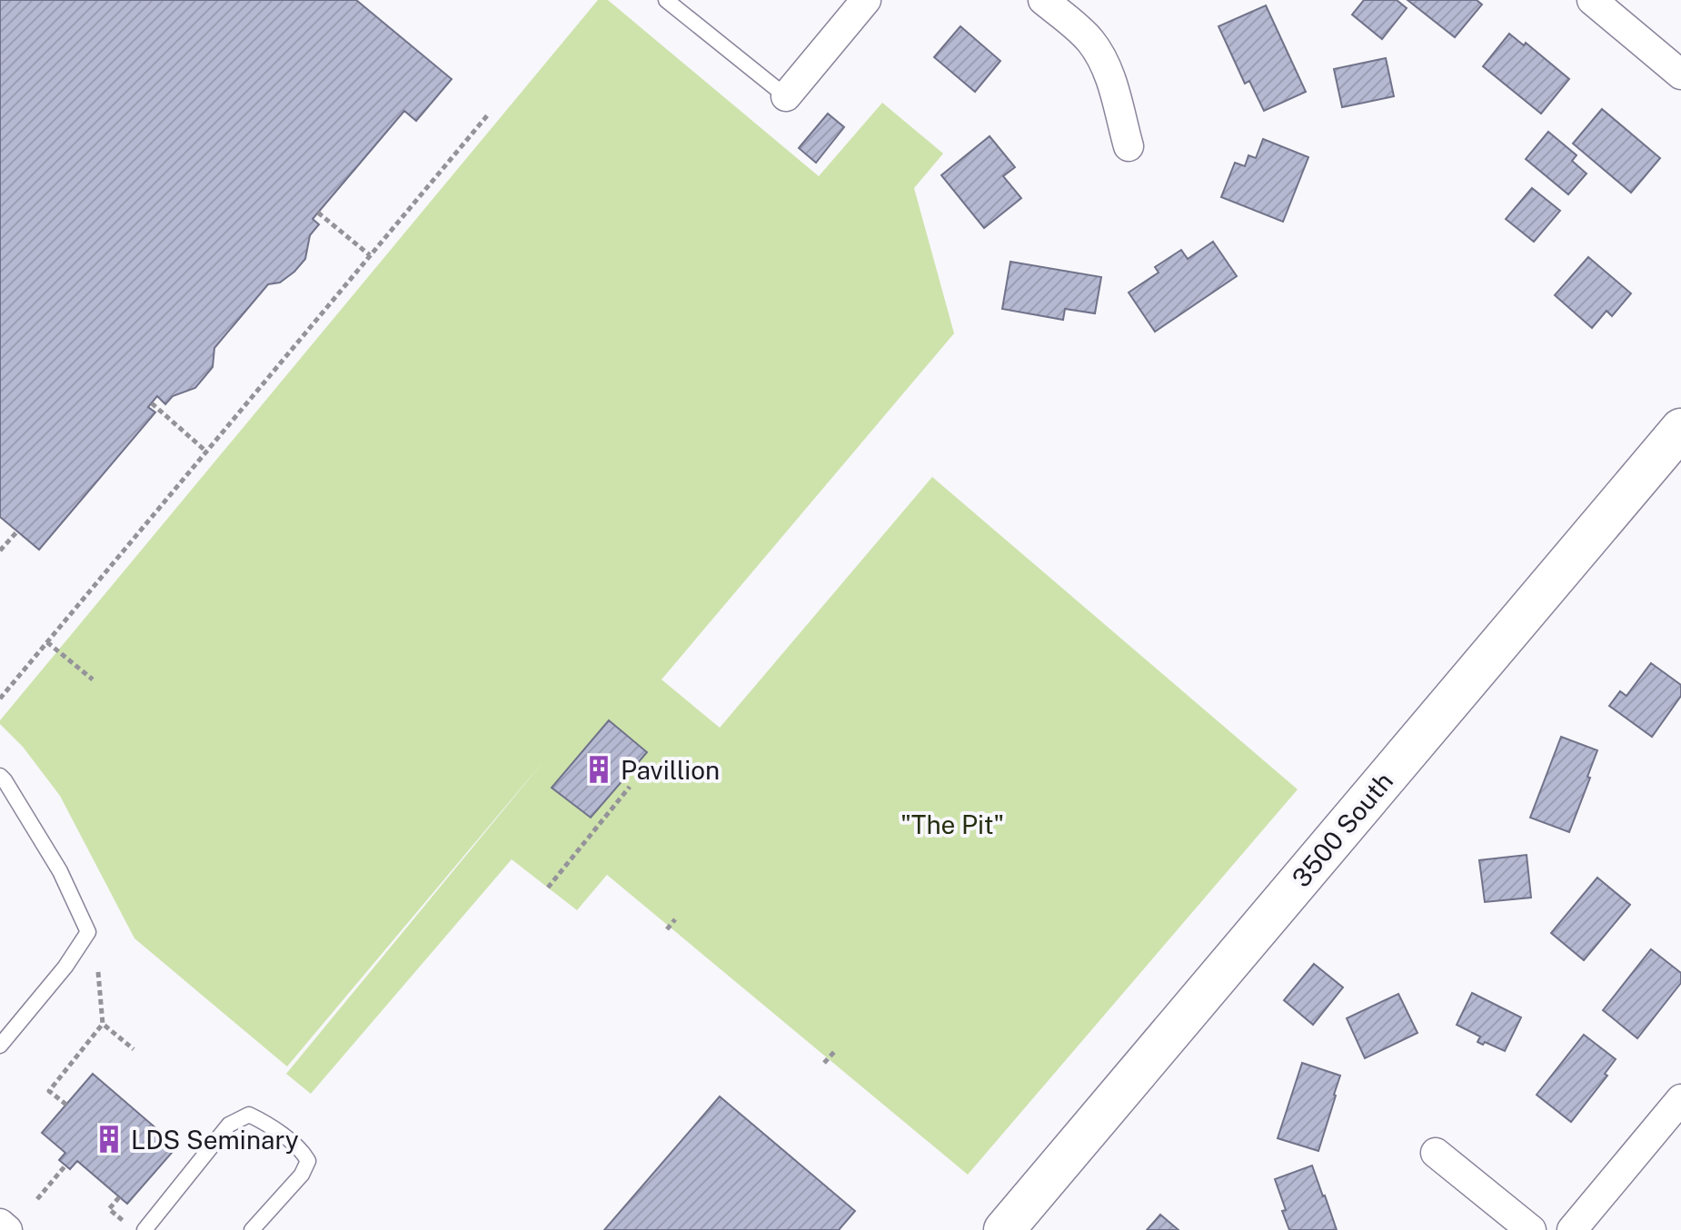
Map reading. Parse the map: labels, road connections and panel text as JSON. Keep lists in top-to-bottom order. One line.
{"streets":{"main road":["3500 South"]},"parks":["\"The Pit\""],"places":{"building":["Pavillion","LDS Seminary"]}}
